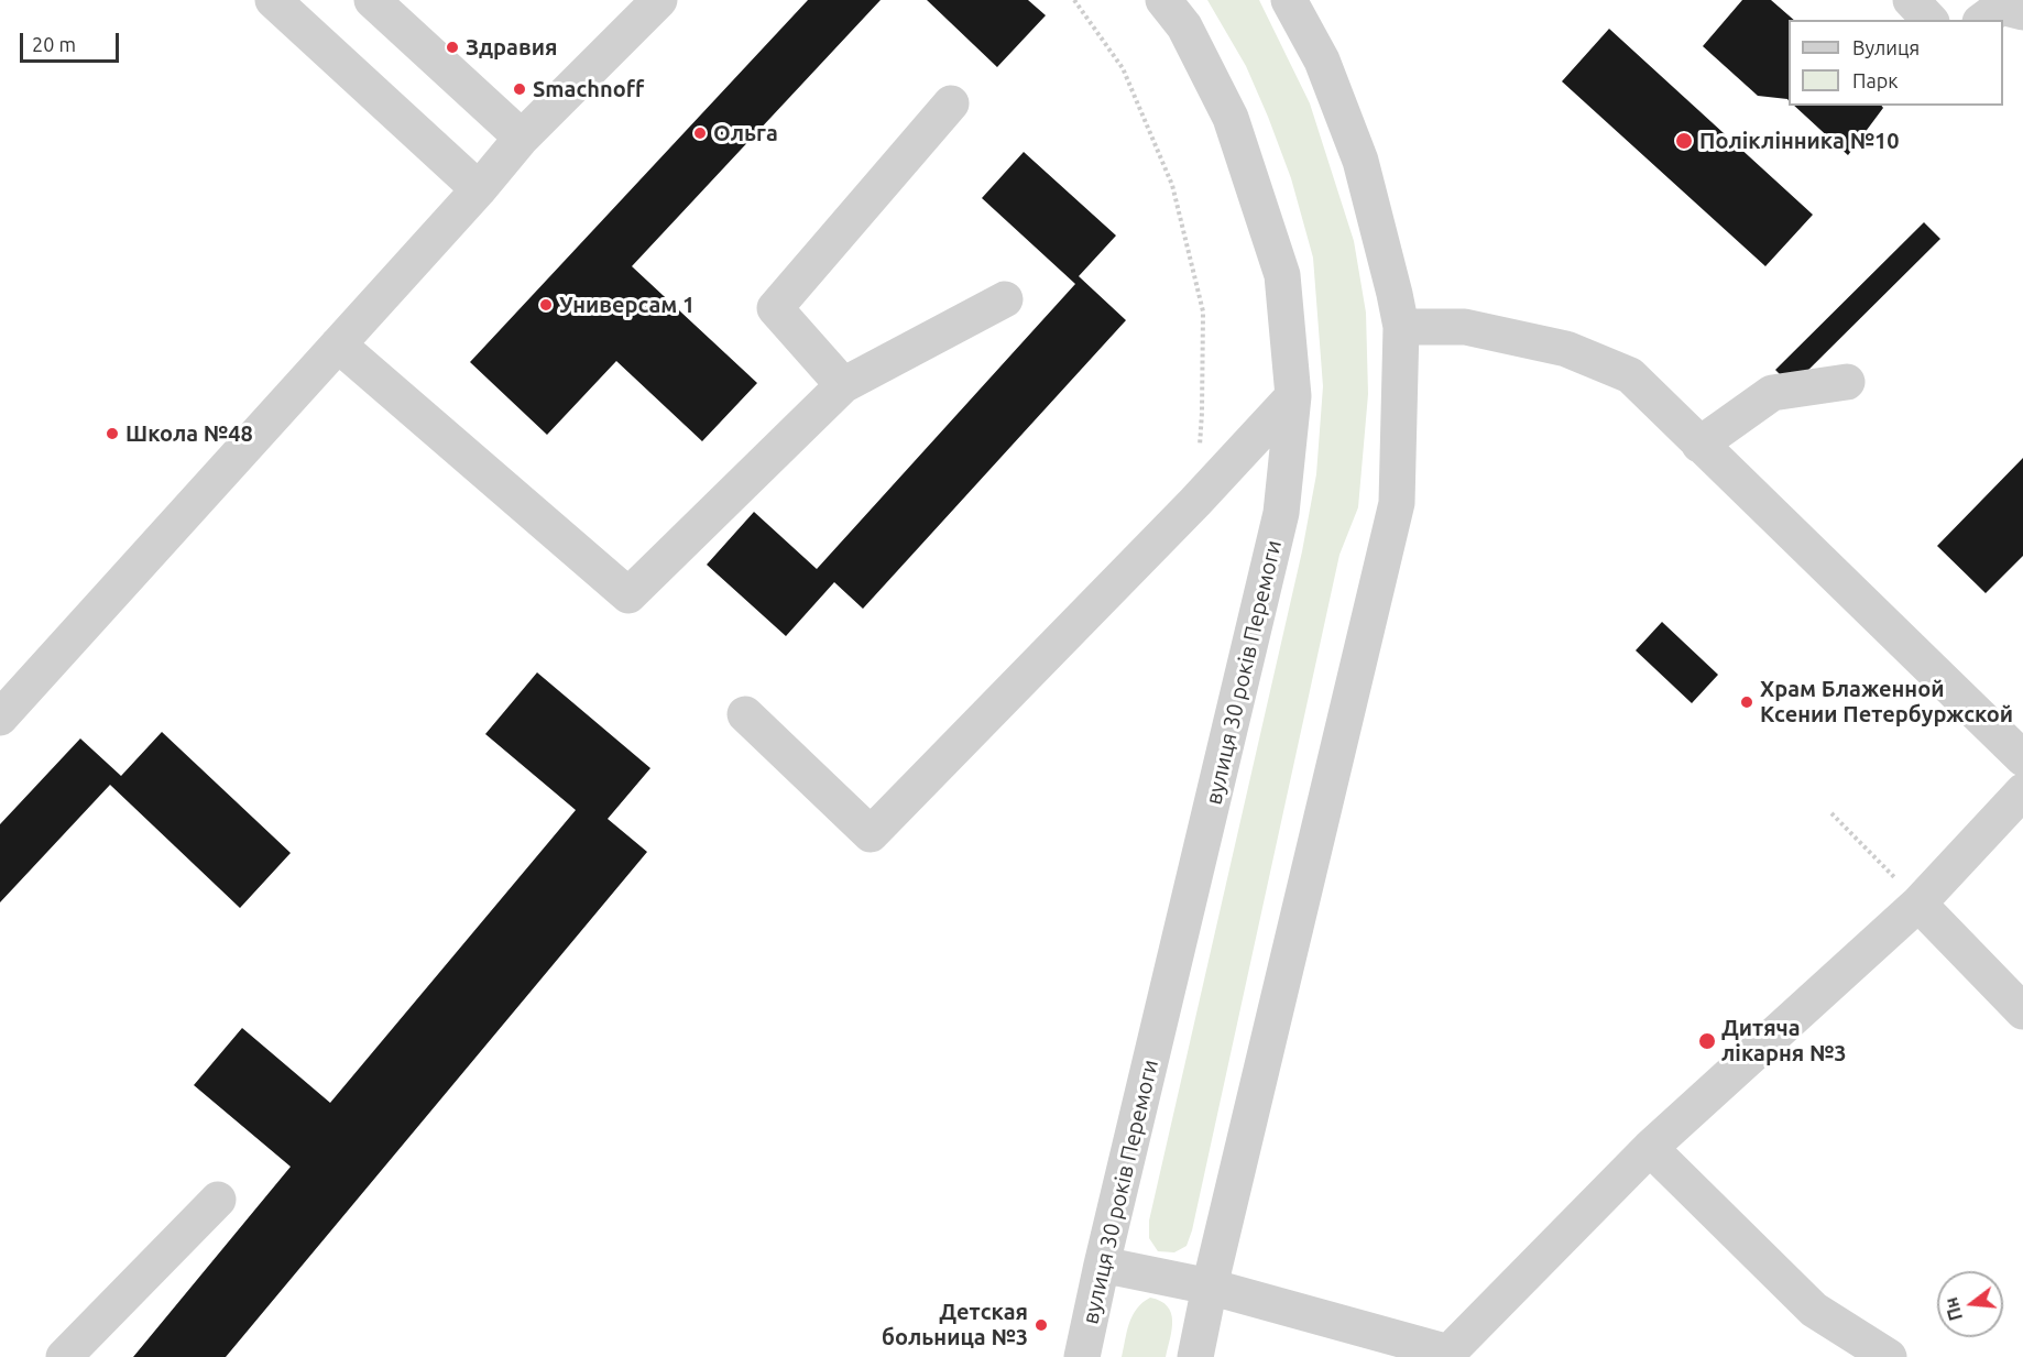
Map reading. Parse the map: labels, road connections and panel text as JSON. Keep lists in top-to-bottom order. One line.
{"streets":{"street":["вулиця 30 років Перемоги"]},"places":["Здравия","Smachnoff","Ольга","Поліклінника №10","Универсам 1","Школа №48","Храм Блаженной Ксении Петербуржской","Дитяча лікарня №3","Детская больница №3"],"legend":["Вулиця","Парк"],"scale_bar":"20 m","north":"left"}
